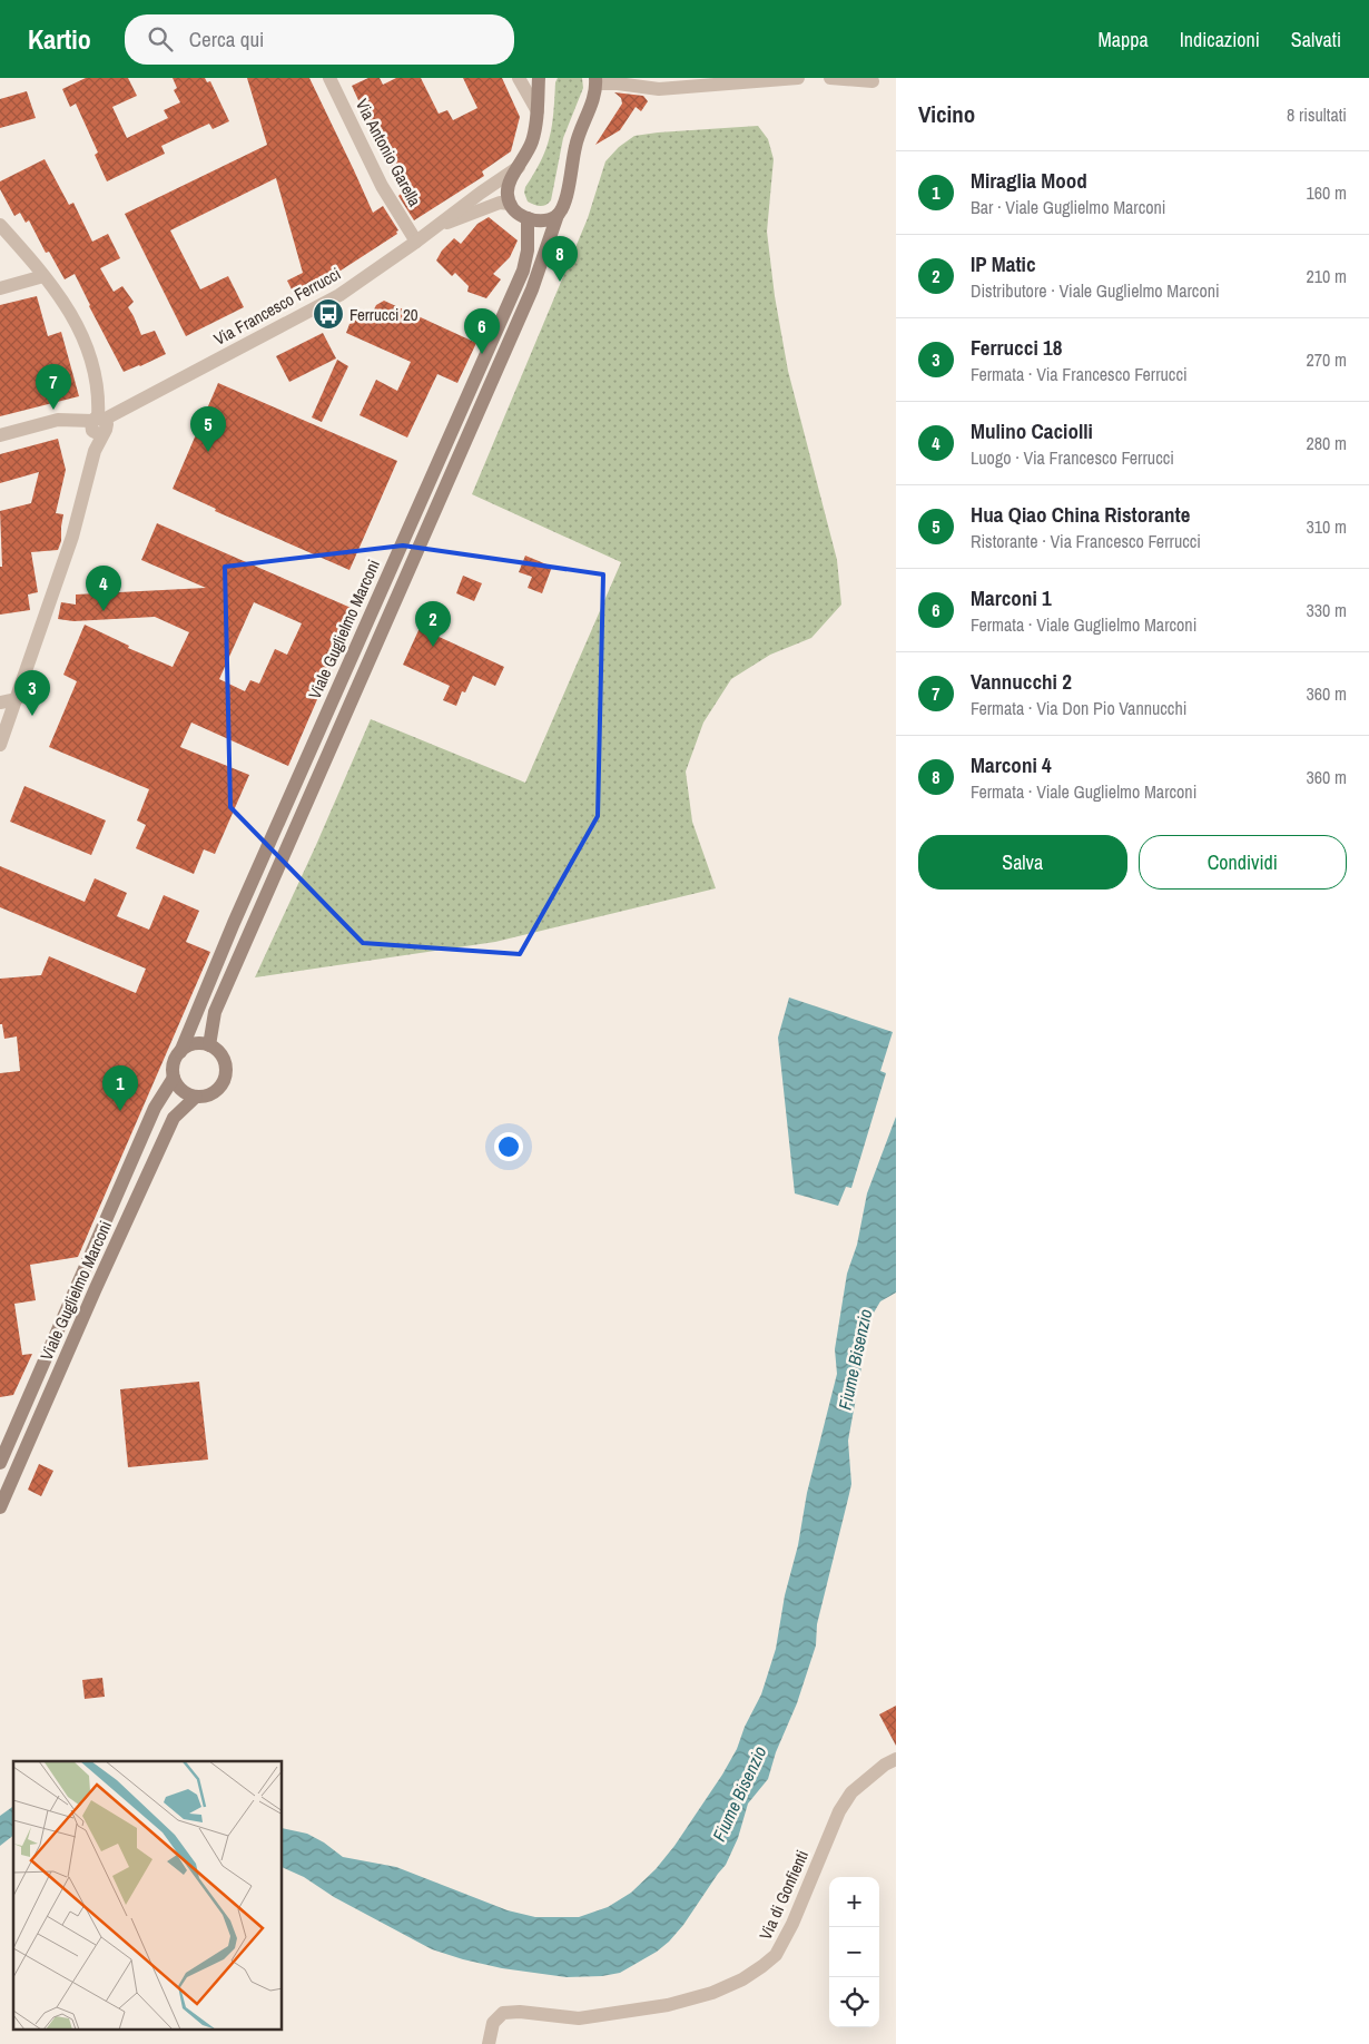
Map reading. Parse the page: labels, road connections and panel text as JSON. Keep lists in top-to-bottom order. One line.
{"streets":{"main road":["Viale Guglielmo Marconi"],"street":["Via Antonio Garella","Via Francesco Ferrucci","Via di Gonfienti"]},"crossings":[["Via Antonio Garella","Via Francesco Ferrucci"]],"water":["Fiume Bisenzio"],"places":{"bus stop":["Ferrucci 20"]},"page":{"header":"Kartio","search":"Cerca qui","nav":["Mappa","Indicazioni","Salvati"],"heading":["Vicino","8 risultati"],"list":[{"mark":"1","name":"Miraglia Mood","note":"Bar · Viale Guglielmo Marconi","value":"160 m"},{"mark":"2","name":"IP Matic","note":"Distributore · Viale Guglielmo Marconi","value":"210 m"},{"mark":"3","name":"Ferrucci 18","note":"Fermata · Via Francesco Ferrucci","value":"270 m"},{"mark":"4","name":"Mulino Caciolli","note":"Luogo · Via Francesco Ferrucci","value":"280 m"},{"mark":"5","name":"Hua Qiao China Ristorante","note":"Ristorante · Via Francesco Ferrucci","value":"310 m"},{"mark":"6","name":"Marconi 1","note":"Fermata · Viale Guglielmo Marconi","value":"330 m"},{"mark":"7","name":"Vannucchi 2","note":"Fermata · Via Don Pio Vannucchi","value":"360 m"},{"mark":"8","name":"Marconi 4","note":"Fermata · Viale Guglielmo Marconi","value":"360 m"}],"pins":["8","6","7","5","4","2","3","1"],"buttons":["Salva","Condividi"],"map_buttons":["+","−"]}}
